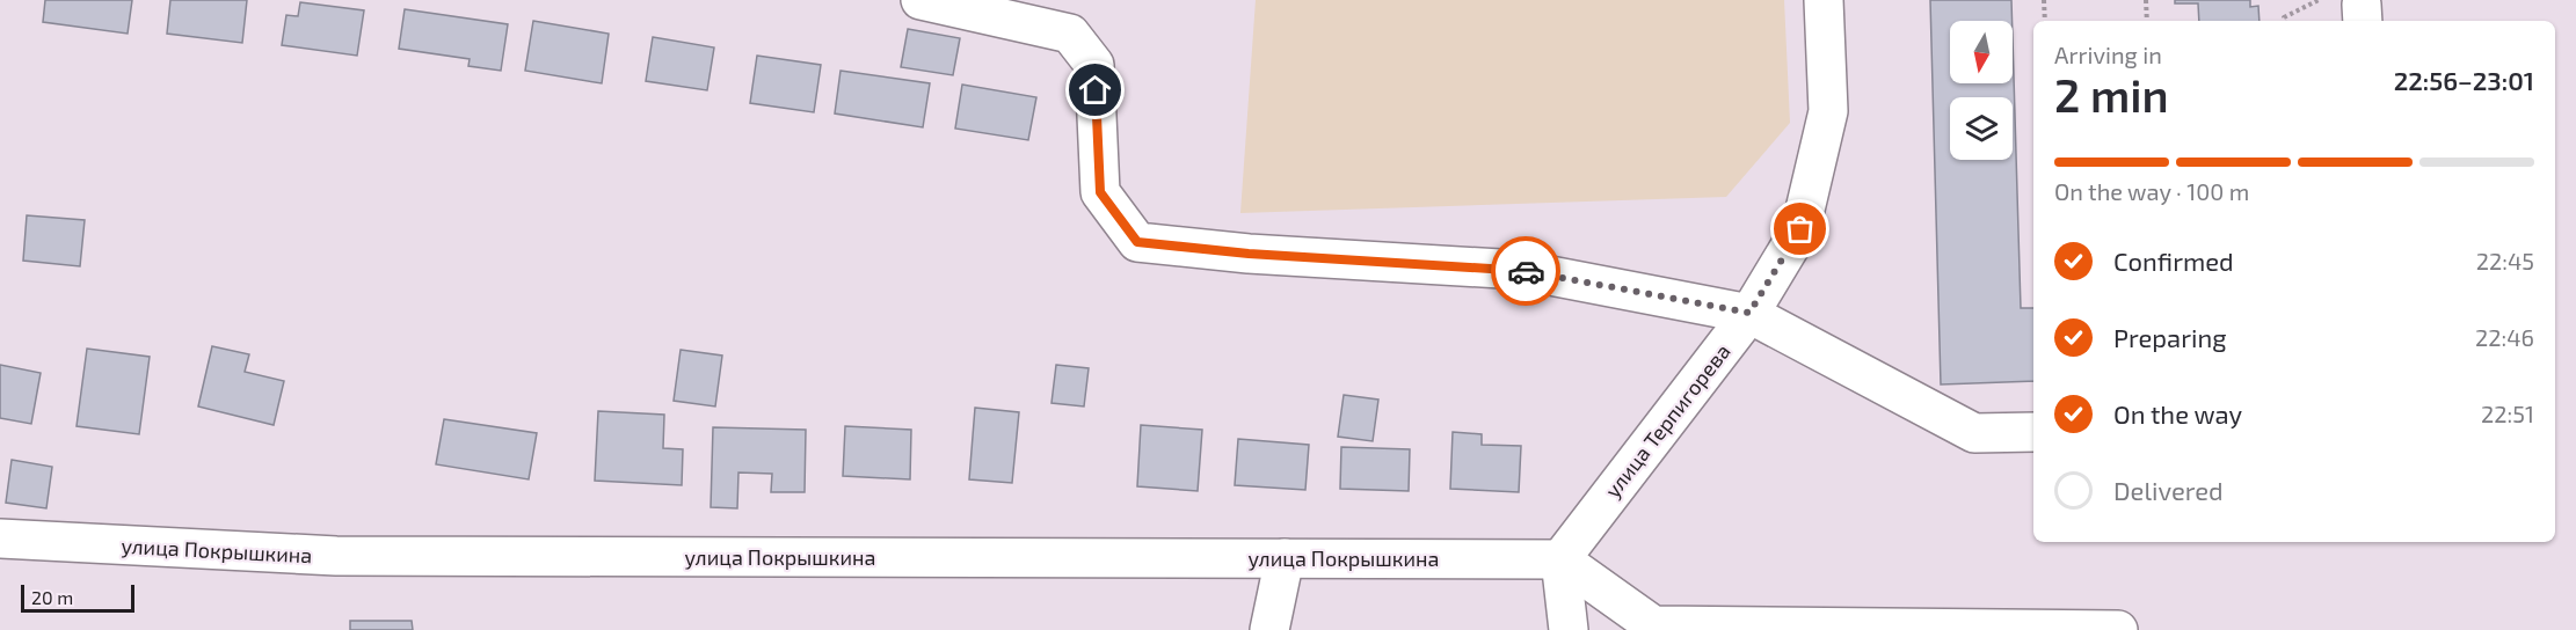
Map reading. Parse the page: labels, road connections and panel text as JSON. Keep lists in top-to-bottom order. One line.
{"streets":{"street":["улица Терпигорева","улица Покрышкина"]},"crossings":[["улица Терпигорева","улица Покрышкина"]],"scale_bar":"20 m","north":"bottom","page":{"heading":["2 min","Arriving in","22:56–23:01"],"bar":"On the way · 100 m","list":[["Confirmed","22:45"],["Preparing","22:46"],["On the way","22:51"],"Delivered"],"scale":"20 m"}}
